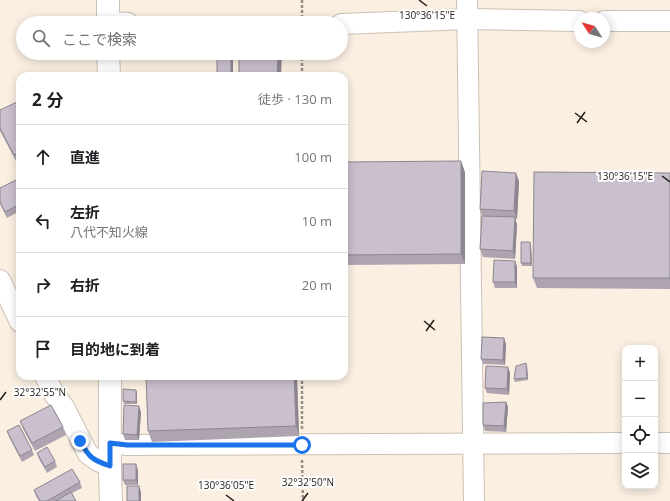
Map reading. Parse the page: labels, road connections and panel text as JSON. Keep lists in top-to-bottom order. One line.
{"north":"top left","page":{"search":"ここで検索","heading":["2 分","徒歩 · 130 m"],"list":[["直進","100 m"],["左折","八代不知火線","10 m"],["右折","20 m"],"目的地に到着"],"map_buttons":["+","−"]},"coordinates":["130°36'15\"E","32°32'55\"N","32°32'50\"N","130°36'05\"E"]}
